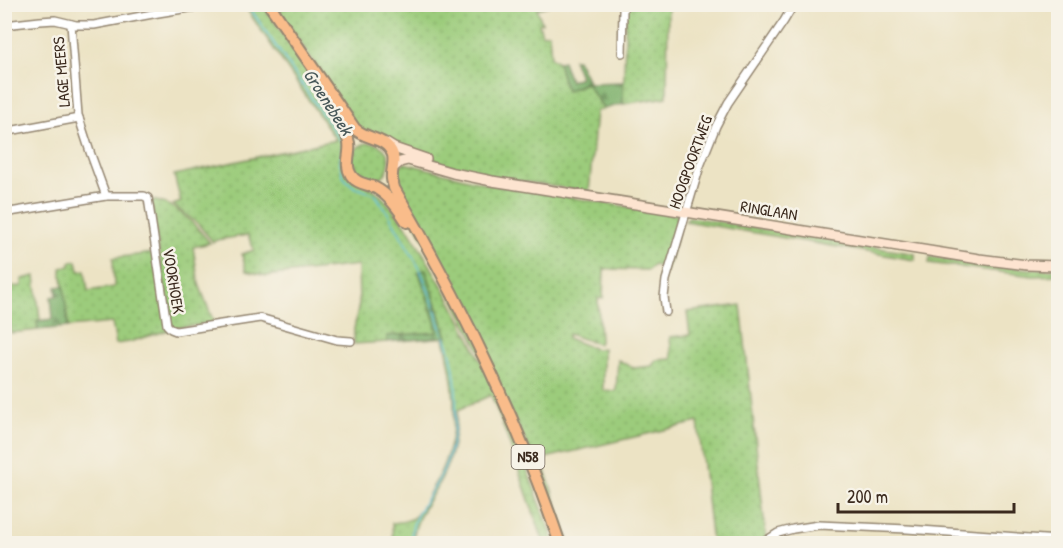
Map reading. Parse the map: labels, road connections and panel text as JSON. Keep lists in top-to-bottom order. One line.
{"streets":{"main road":["RINGLAAN","N58"],"street":["LAGE MEERS","HOOGPOORTWEG","VOORHOEK"]},"crossings":[["LAGE MEERS","VOORHOEK"],["HOOGPOORTWEG","RINGLAAN"],["RINGLAAN","N58"]],"water":["Groenebeek"],"scale_bar":"200 m"}
